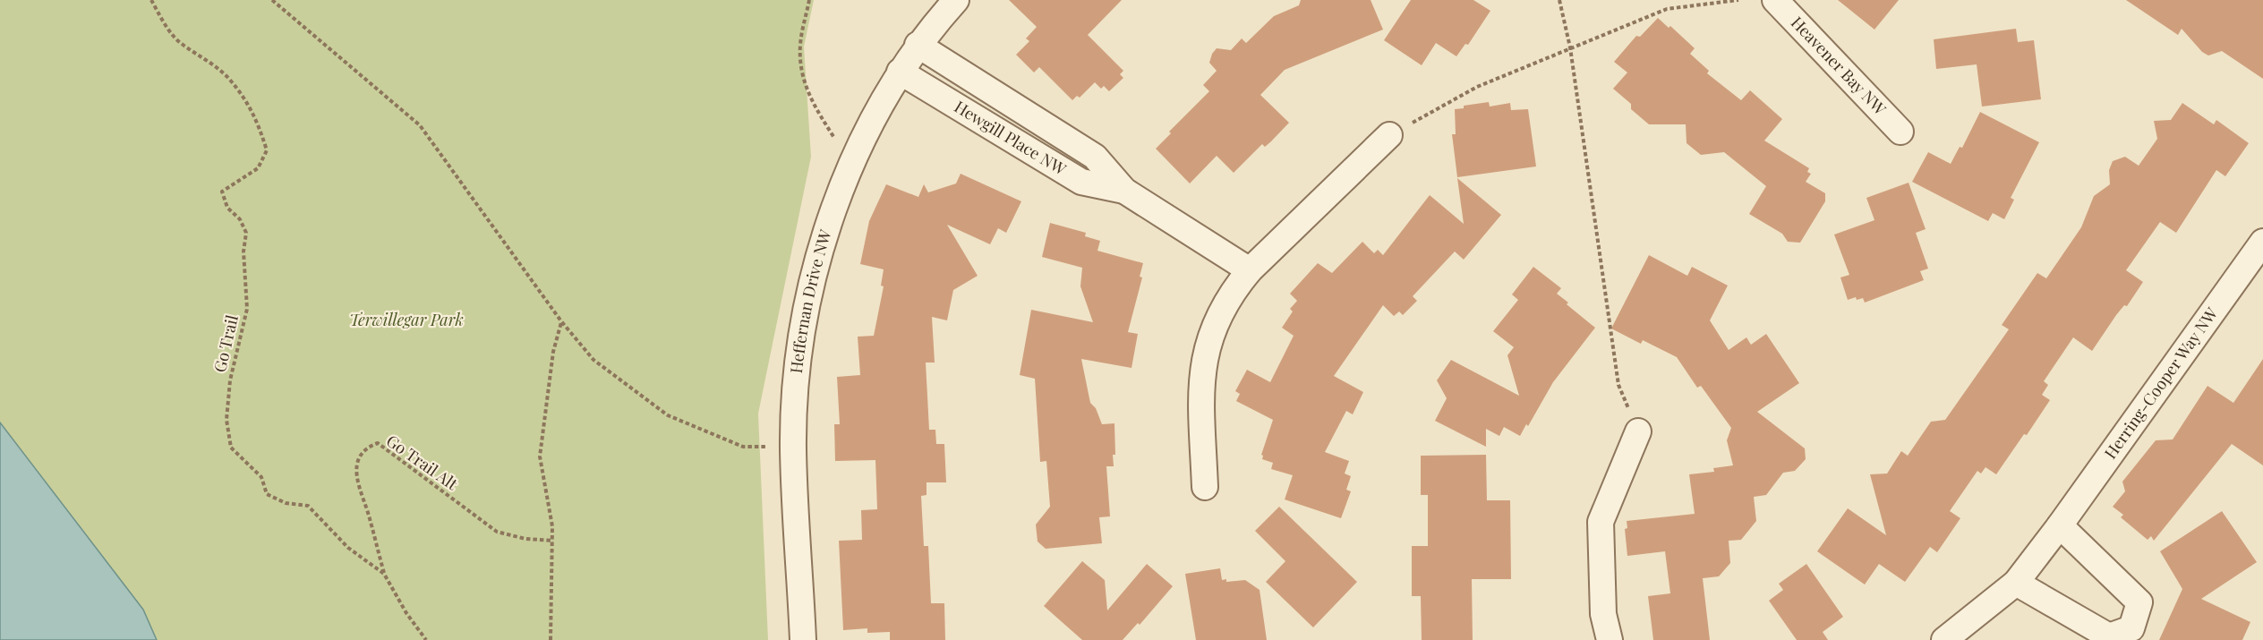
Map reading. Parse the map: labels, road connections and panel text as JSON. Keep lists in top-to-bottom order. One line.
{"streets":{"street":["Heavener Bay NW","Hewgill Place NW","Heffernan Drive NW","Herring-Cooper Way NW"],"path":["Go Trail","Go Trail Alt"]},"crossings":[["Hewgill Place NW","Heffernan Drive NW"],["Go Trail","Go Trail Alt"]],"parks":["Terwillegar Park"]}
